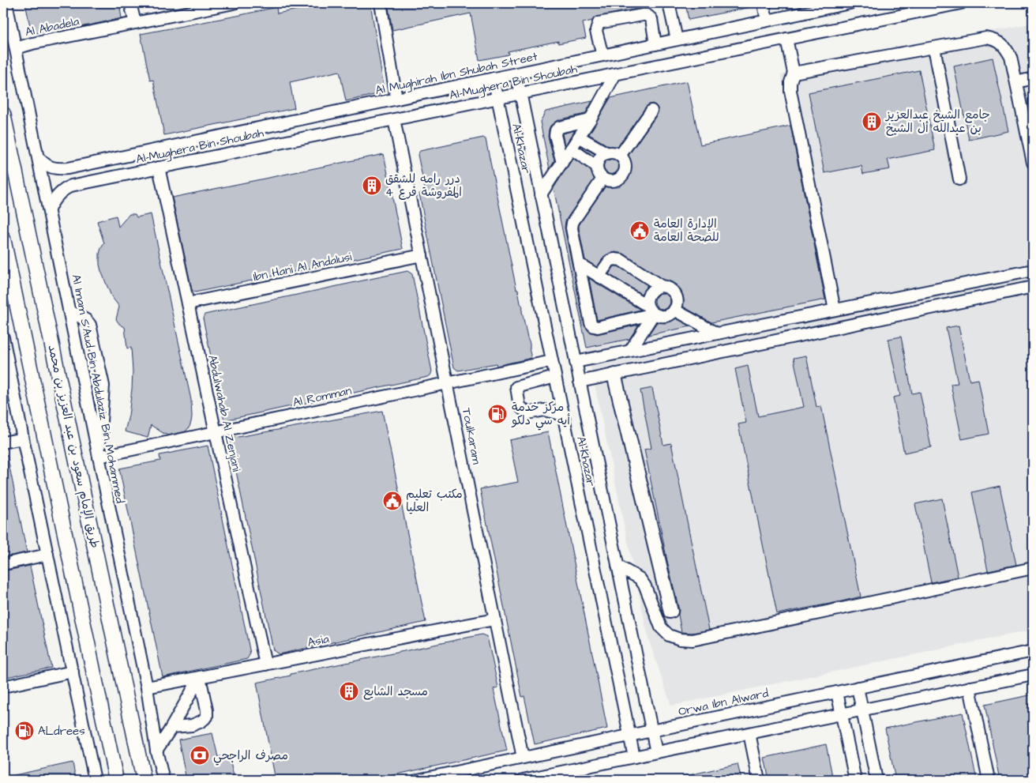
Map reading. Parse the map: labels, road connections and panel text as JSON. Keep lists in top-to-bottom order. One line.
{"streets":{"main road":["طريق الإمام سعود بن عبد العزيز بن محمد"],"street":["Al Abadela","Al Mughirah Ibn Shubah Street","Al-Mughera Bin Shoubah","Al-Khazar","Ibn Hani Al Andalusi","Al Imam S'Aud Bin Abdulaziz Bin Mohammed","Al Romman","Abdulwahab Al Zenjani","Toulkaram","Asia","Orwa Ibn Alward"]},"crossings":[["Al Abadela","Al Imam S'Aud Bin Abdulaziz Bin Mohammed"],["Al Mughirah Ibn Shubah Street","Al-Khazar"],["Al Mughirah Ibn Shubah Street","Al Imam S'Aud Bin Abdulaziz Bin Mohammed"],["Al-Mughera Bin Shoubah","Al-Khazar"],["Al-Mughera Bin Shoubah","Abdulwahab Al Zenjani"],["Al-Mughera Bin Shoubah","Toulkaram"],["Al-Khazar","Al Romman"],["Al-Khazar","Orwa Ibn Alward"],["Ibn Hani Al Andalusi","Abdulwahab Al Zenjani"],["Ibn Hani Al Andalusi","Toulkaram"],["Al Imam S'Aud Bin Abdulaziz Bin Mohammed","Al Romman"],["Al Imam S'Aud Bin Abdulaziz Bin Mohammed","Asia"],["Al Romman","Abdulwahab Al Zenjani"],["Al Romman","Toulkaram"],["Abdulwahab Al Zenjani","Asia"],["Toulkaram","Asia"],["Toulkaram","Orwa Ibn Alward"]],"places":{"building":["جامع الشيخ عبدالعزيز بن عبدالله أل الشيخ","درر رامه للشقق المفروشة فرع 4","مسجد الشايع"],"public building":["الإدارة العامة للصحة العامة","مكتب تعليم العليا"],"fuel station":["مركز خدمة أيه سي دلكو","ALdrees"],"bank":["مصرف الراجحي"]}}
